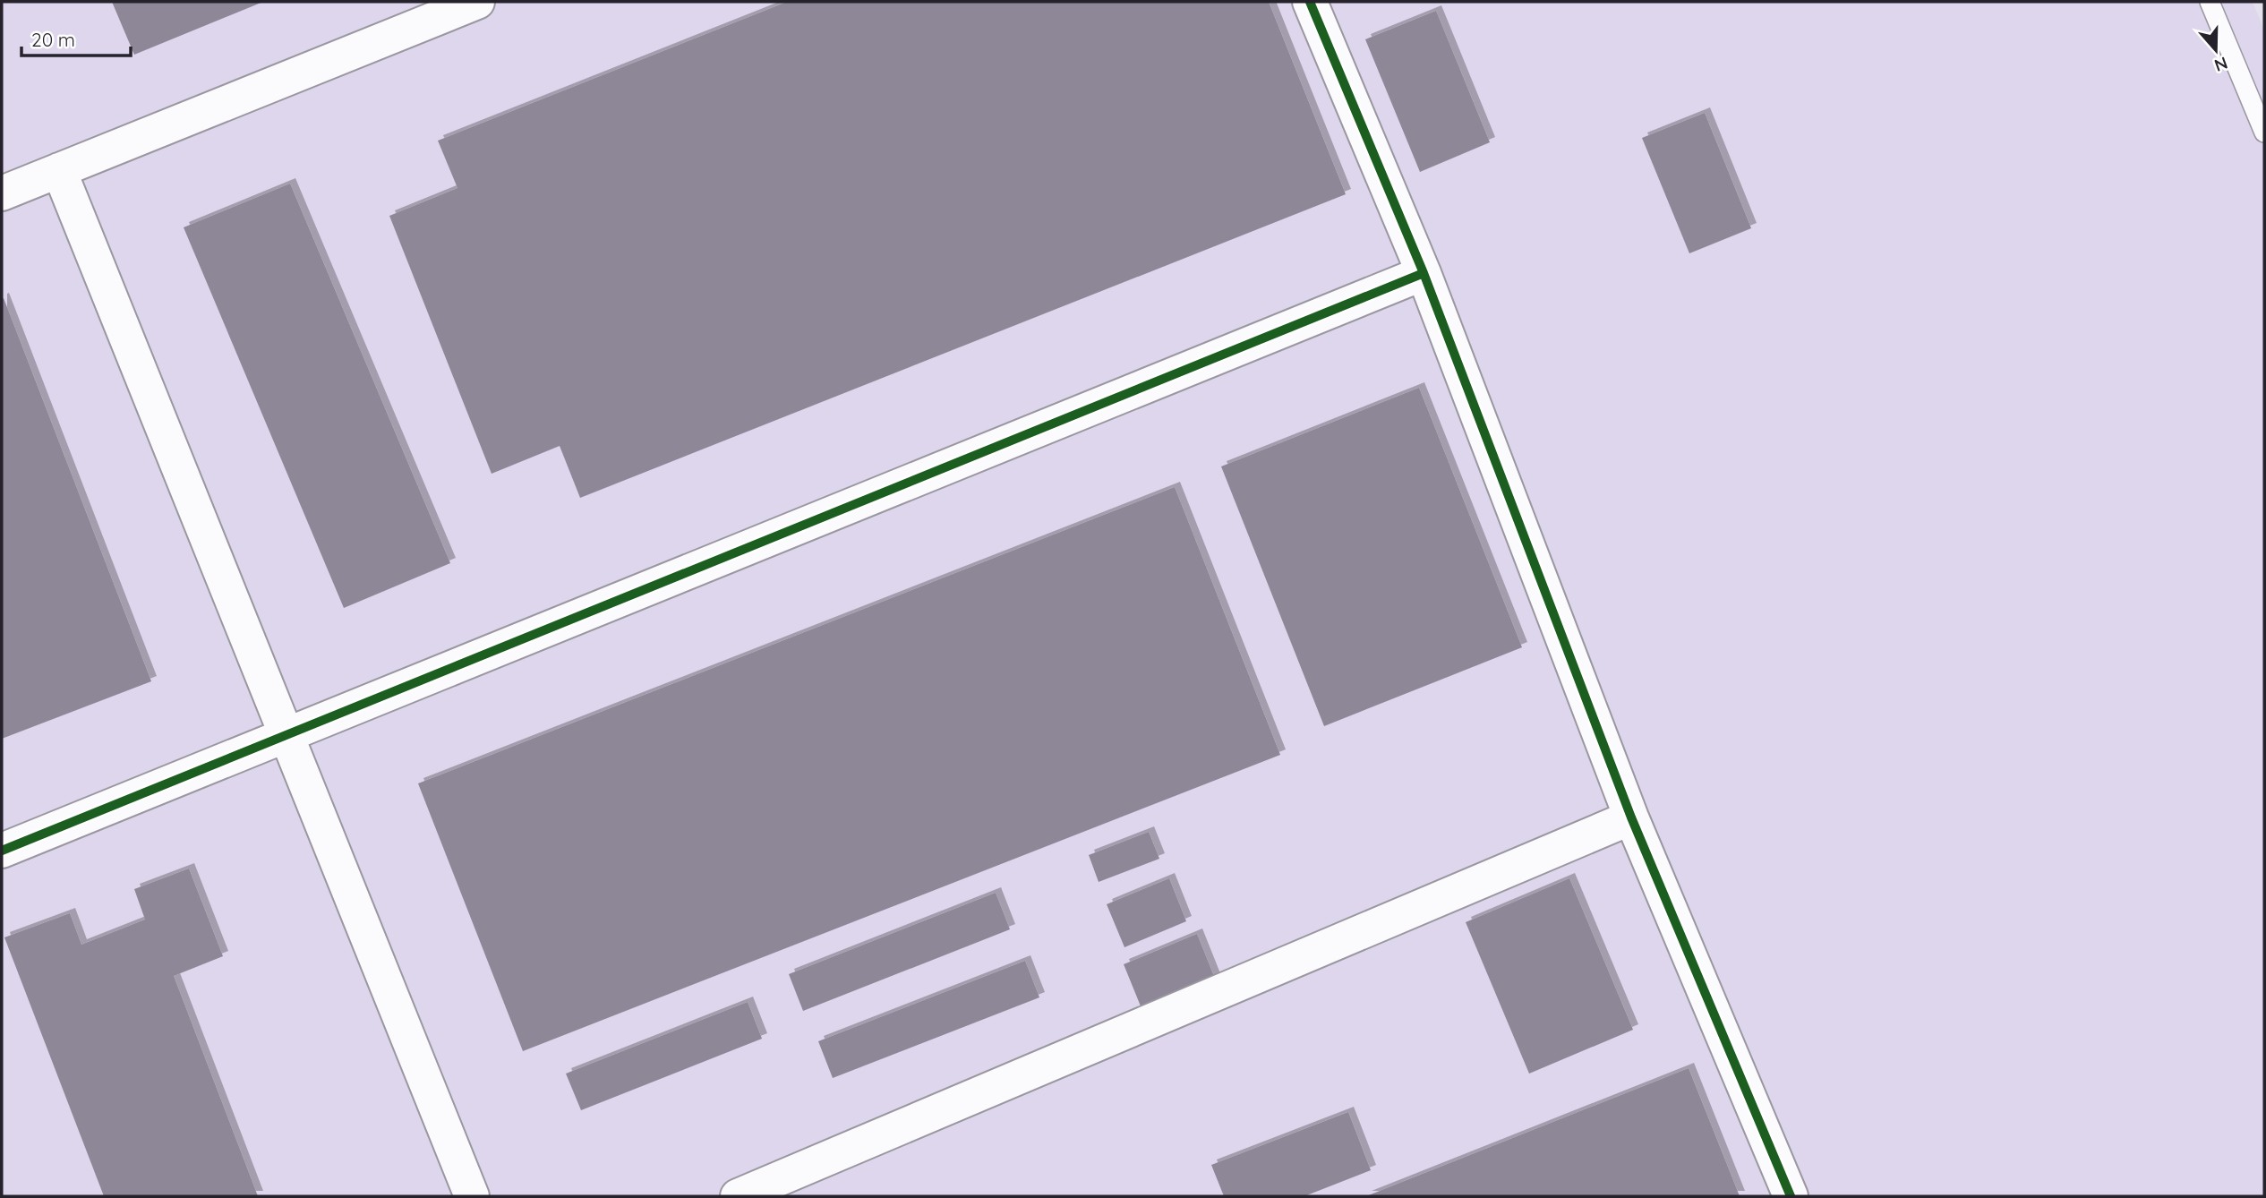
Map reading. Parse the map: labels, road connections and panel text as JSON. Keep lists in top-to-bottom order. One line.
{"scale_bar":"20 m","north":"bottom"}
